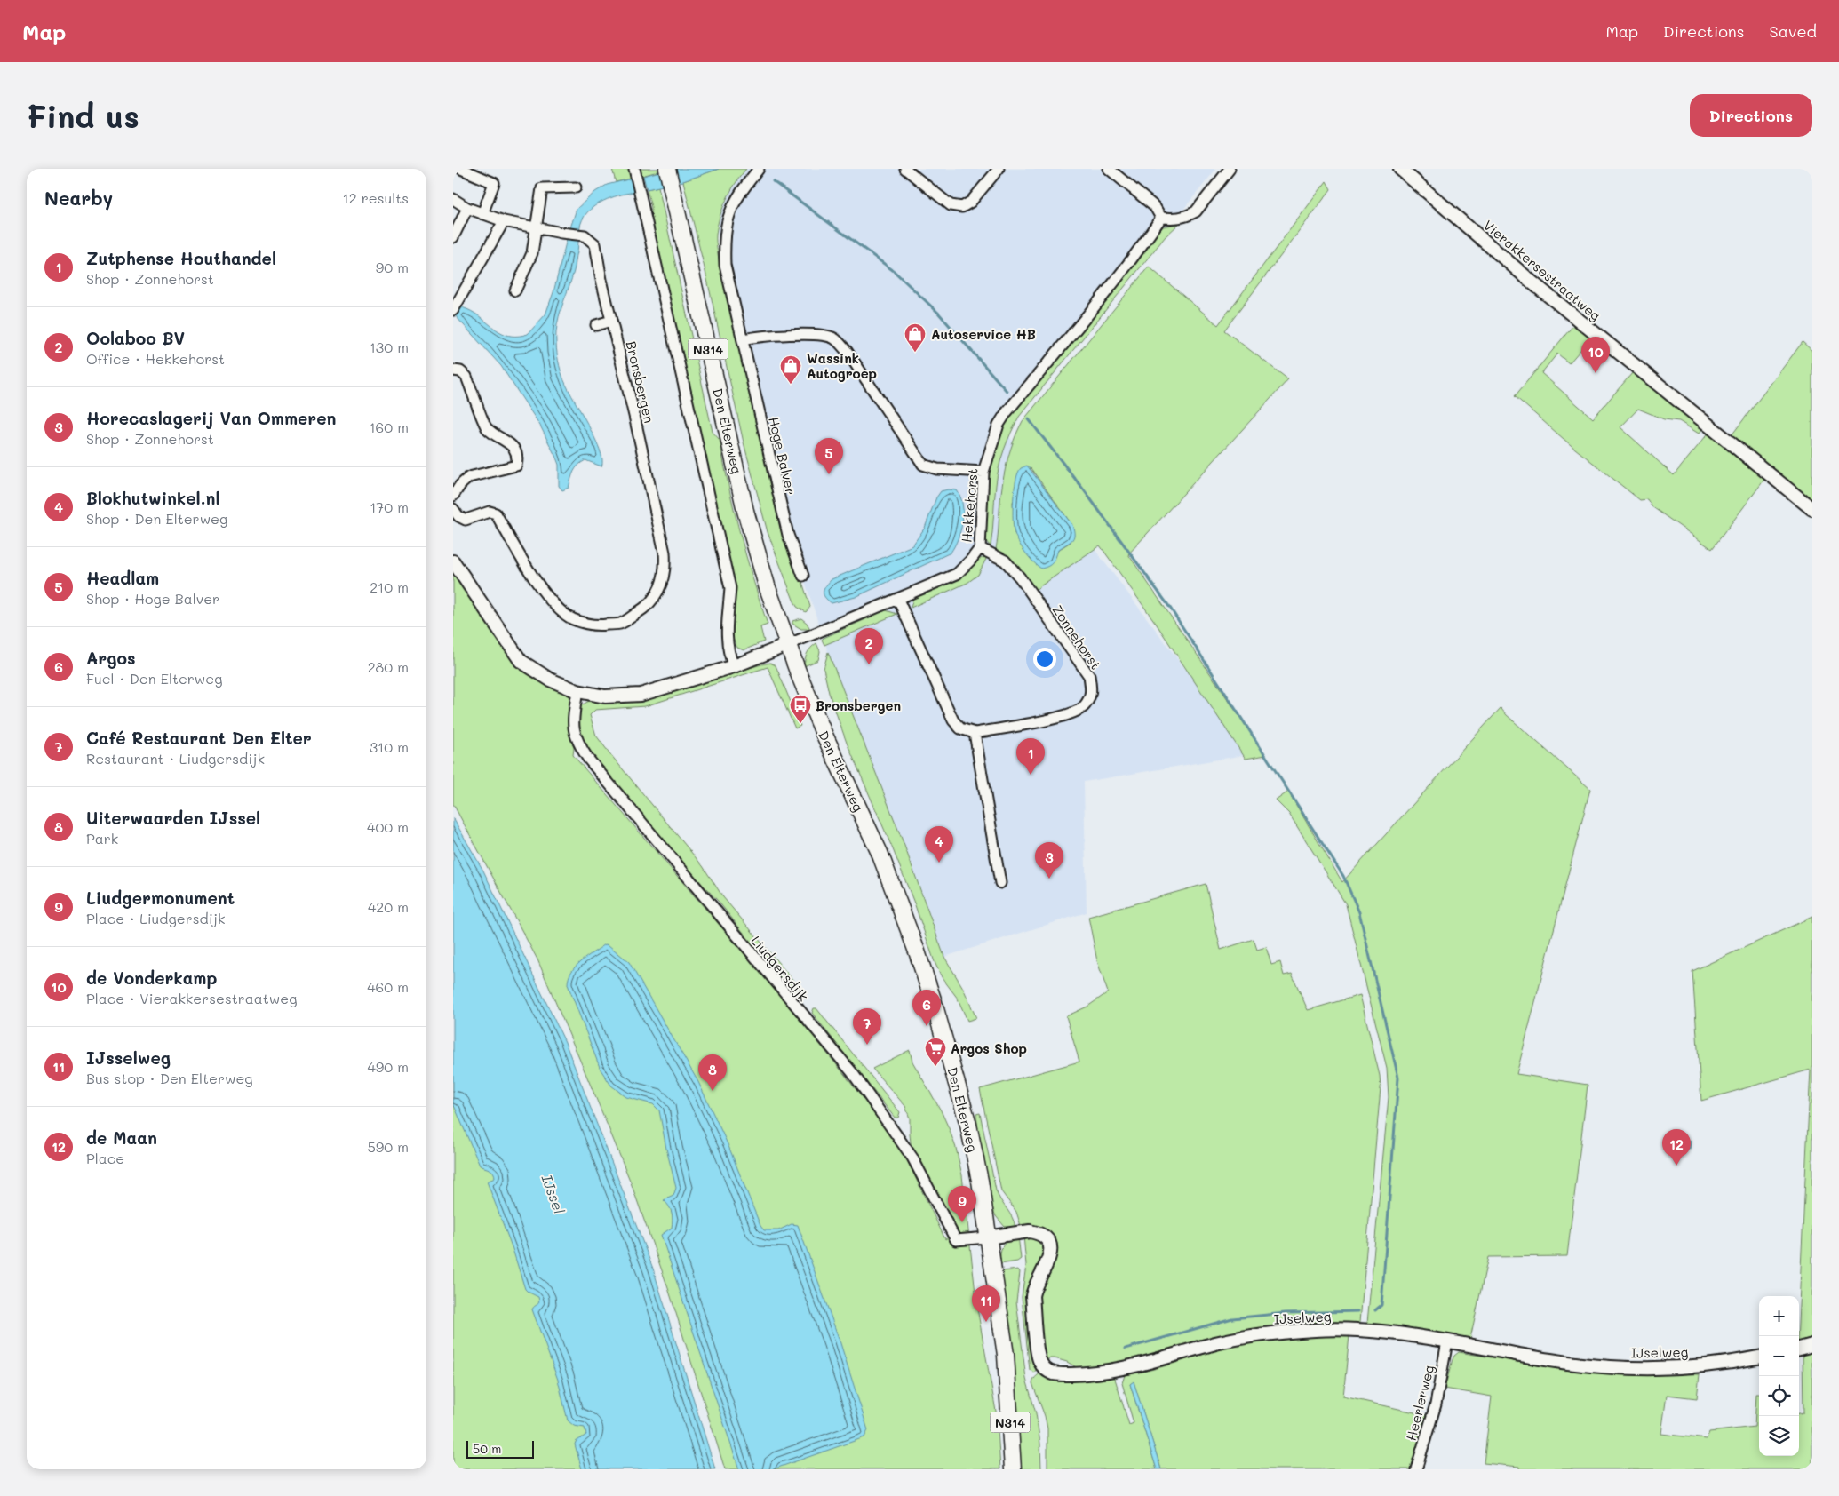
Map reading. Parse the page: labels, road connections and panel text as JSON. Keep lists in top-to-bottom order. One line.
{"streets":{"main road":["N314","Den Elterweg"],"street":["Vierakkersestraatweg","Bronsbergen","Hoge Balver","Hekkehorst","Zonnehorst","Liudgersdijk","IJselweg","Heerlerweg"]},"crossings":[["Den Elterweg","Hekkehorst"],["Den Elterweg","Liudgersdijk"],["Den Elterweg","IJselweg"],["Hekkehorst","Zonnehorst"],["Liudgersdijk","IJselweg"],["IJselweg","Heerlerweg"]],"water":["IJssel"],"places":{"shop":["Autoservice HB","Wassink Autogroep"],"bus stop":["Bronsbergen"],"supermarket":["Argos Shop"]},"scale_bar":"50 m","page":{"header":"Map","nav":["Map","Directions","Saved"],"buttons":"Directions","title":"Find us","heading":["Nearby","12 results"],"list":[{"mark":"1","name":"Zutphense Houthandel","note":"Shop · Zonnehorst","value":"90 m"},{"mark":"2","name":"Oolaboo BV","note":"Office · Hekkehorst","value":"130 m"},{"mark":"3","name":"Horecaslagerij Van Ommeren","note":"Shop · Zonnehorst","value":"160 m"},{"mark":"4","name":"Blokhutwinkel.nl","note":"Shop · Den Elterweg","value":"170 m"},{"mark":"5","name":"Headlam","note":"Shop · Hoge Balver","value":"210 m"},{"mark":"6","name":"Argos","note":"Fuel · Den Elterweg","value":"280 m"},{"mark":"7","name":"Café Restaurant Den Elter","note":"Restaurant · Liudgersdijk","value":"310 m"},{"mark":"8","name":"Uiterwaarden IJssel","note":"Park","value":"400 m"},{"mark":"9","name":"Liudgermonument","note":"Place · Liudgersdijk","value":"420 m"},{"mark":"10","name":"de Vonderkamp","note":"Place · Vierakkersestraatweg","value":"460 m"},{"mark":"11","name":"IJsselweg","note":"Bus stop · Den Elterweg","value":"490 m"},{"mark":"12","name":"de Maan","note":"Place","value":"590 m"}],"pins":["10","5","2","1","4","3","6","7","8","12","9","11"],"map_buttons":["+","−"],"scale":"50 m"}}
